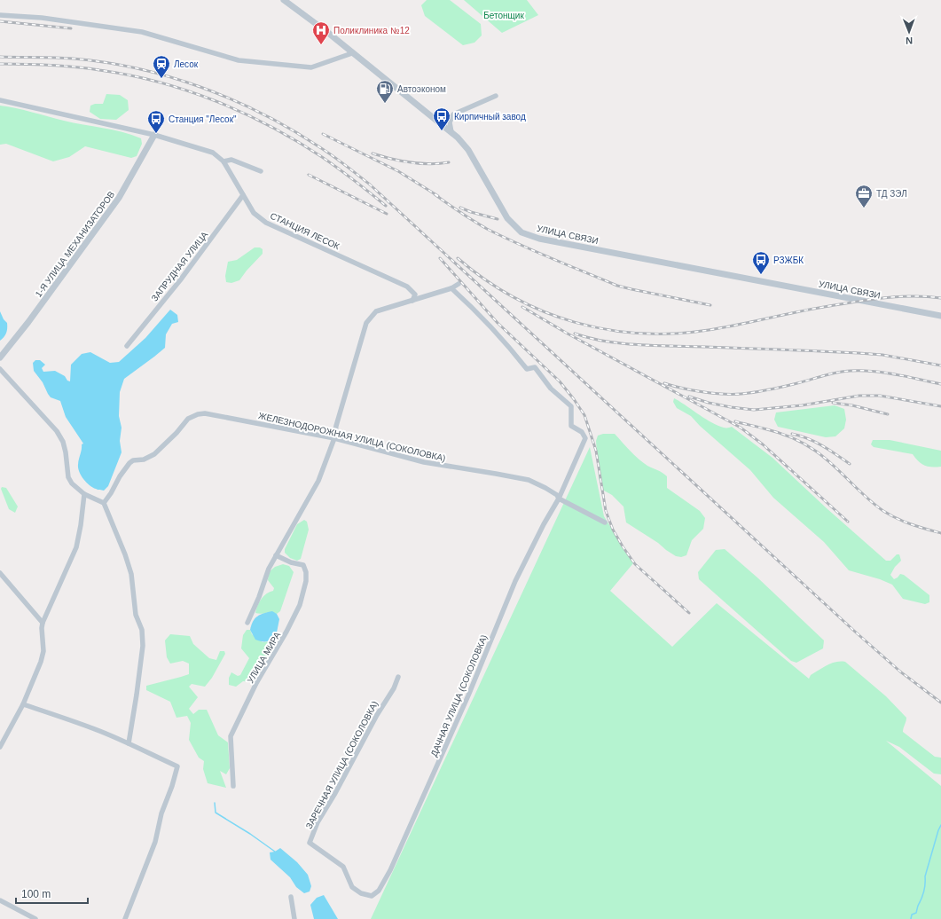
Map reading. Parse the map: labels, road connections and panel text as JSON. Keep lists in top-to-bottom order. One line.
{"streets":{"street":["СТАНЦИЯ ЛЕСОК","УЛИЦА СВЯЗИ","1-Я УЛИЦА МЕХАНИЗАТОРОВ","ЗАПРУДНАЯ УЛИЦА","ЖЕЛЕЗНОДОРОЖНАЯ УЛИЦА (СОКОЛОВКА)","УЛИЦА МИРА","ДАЧНАЯ УЛИЦА (СОКОЛОВКА)","ЗАРЕЧНАЯ УЛИЦА (СОКОЛОВКА)"]},"crossings":[["СТАНЦИЯ ЛЕСОК","1-Я УЛИЦА МЕХАНИЗАТОРОВ"],["СТАНЦИЯ ЛЕСОК","ЗАПРУДНАЯ УЛИЦА"],["ЖЕЛЕЗНОДОРОЖНАЯ УЛИЦА (СОКОЛОВКА)","ДАЧНАЯ УЛИЦА (СОКОЛОВКА)"],["ДАЧНАЯ УЛИЦА (СОКОЛОВКА)","ЗАРЕЧНАЯ УЛИЦА (СОКОЛОВКА)"]],"parks":["Бетонщик"],"places":{"hospital":["Поликлиника №12"],"station":["Лесок"],"fuel station":["Автоэконом"],"bus stop":["Кирпичный завод","Станция \"Лесок\"","РЗЖБК"],"office":["ТД ЗЭЛ"]},"scale_bar":"100 m","north":"bottom"}
